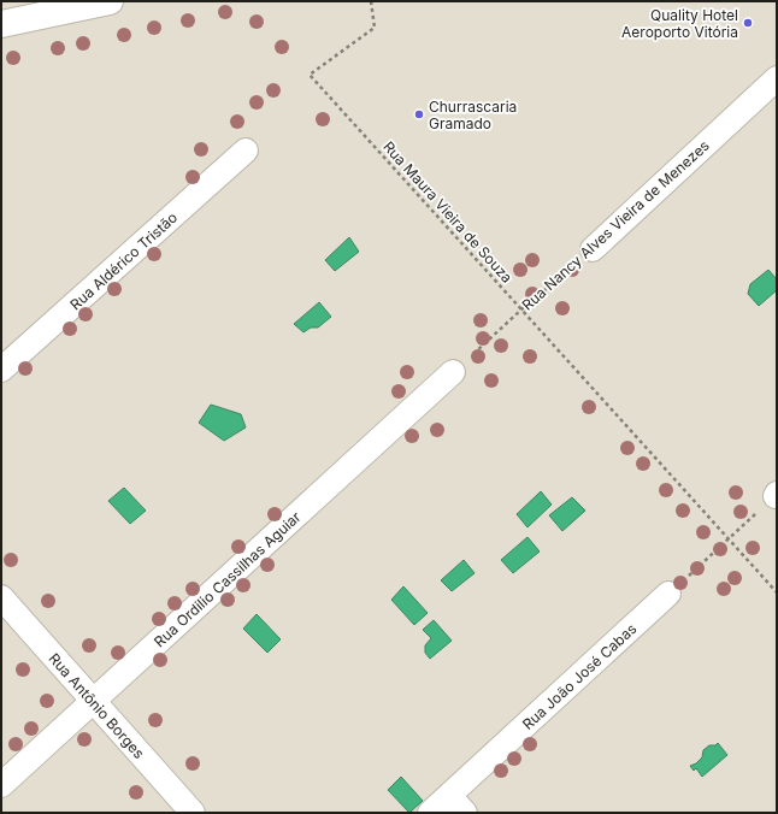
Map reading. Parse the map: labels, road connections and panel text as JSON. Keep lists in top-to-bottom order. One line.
{"streets":{"street":["Rua Nancy Alves Vieira de Menezes","Rua Aldérico Tristão","Rua Ordilio Cassilhas Aguiar","Rua João José Cabas","Rua Antônio Borges"],"path":["Rua Maura Vieira de Souza"]},"crossings":[["Rua Maura Vieira de Souza","Rua Nancy Alves Vieira de Menezes"],["Rua Nancy Alves Vieira de Menezes","Rua Ordilio Cassilhas Aguiar"],["Rua Ordilio Cassilhas Aguiar","Rua Antônio Borges"]],"places":["Quality Hotel Aeroporto Vitória","Churrascaria Gramado"]}
